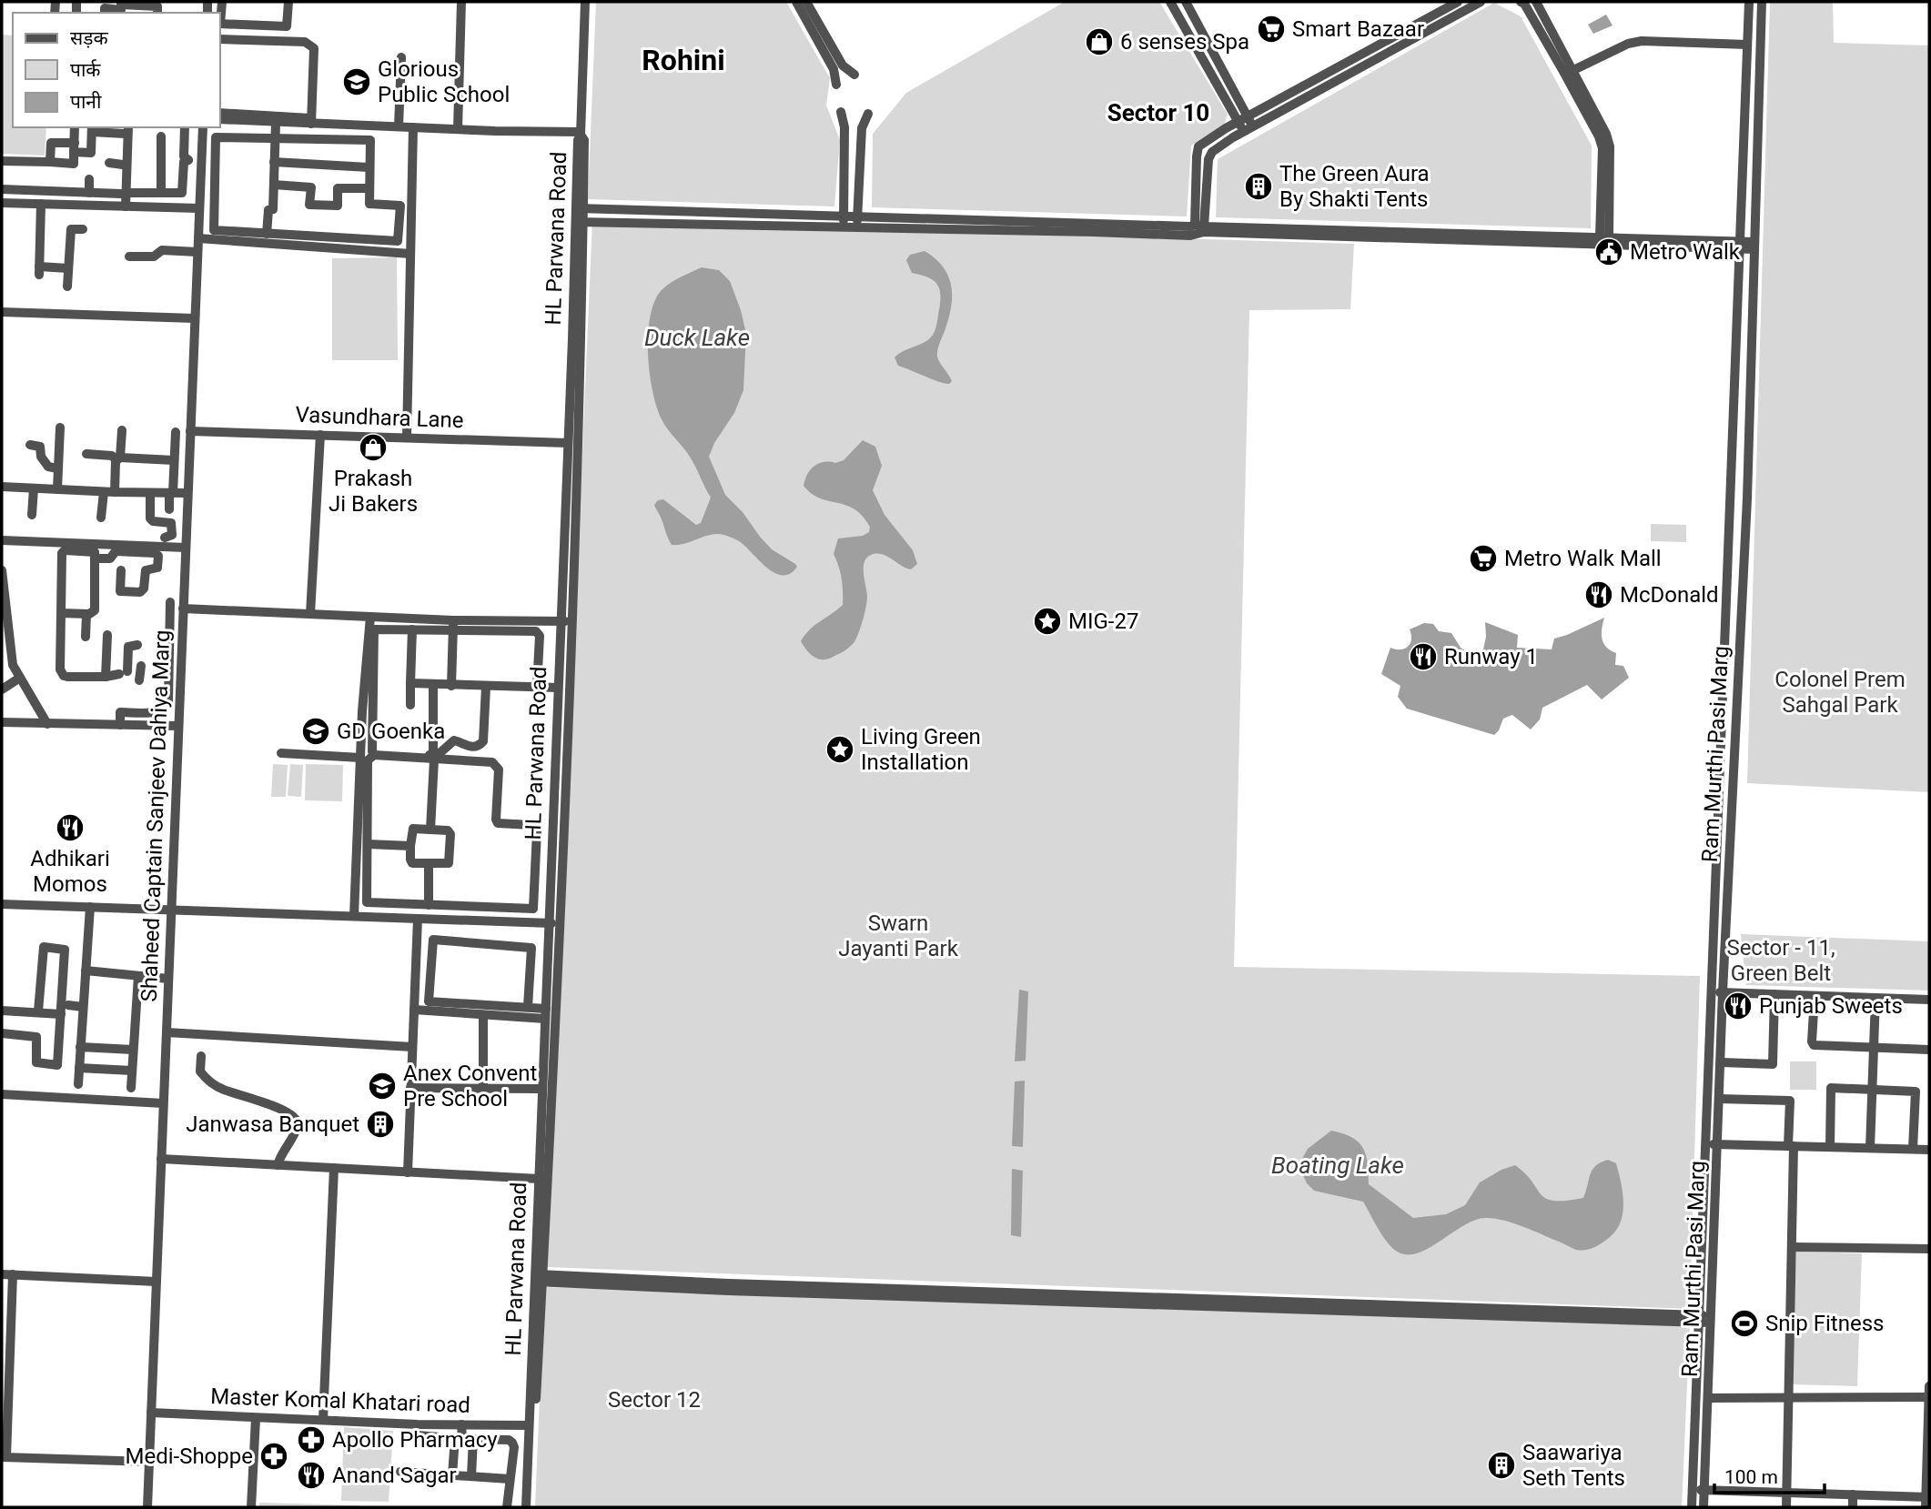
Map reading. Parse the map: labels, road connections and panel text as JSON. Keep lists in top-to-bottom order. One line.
{"streets":{"street":["HL Parwana Road","Vasundhara Lane","Ram Murthi Pasi Marg","Shaheed Captain Sanjeev Dahiya Marg","Master Komal Khatari road"]},"crossings":[["HL Parwana Road","Vasundhara Lane"],["HL Parwana Road","Master Komal Khatari road"],["Vasundhara Lane","Shaheed Captain Sanjeev Dahiya Marg"],["Shaheed Captain Sanjeev Dahiya Marg","Master Komal Khatari road"]],"districts":["Rohini","Sector 10"],"water":["Duck Lake","Boating Lake"],"parks":["Colonel Prem Sahgal Park","Swarn Jayanti Park","Sector - 11, Green Belt","Sector 12"],"places":{"supermarket":["Smart Bazaar","Metro Walk Mall"],"shop":["6 senses Spa","Prakash Ji Bakers"],"school or university":["Glorious Public School","GD Goenka","Anex Convent Pre School"],"building":["The Green Aura By Shakti Tents","Janwasa Banquet","Saawariya Seth Tents"],"public building":["Metro Walk"],"restaurant":["McDonald","Runway 1","Adhikari Momos","Punjab Sweets","Anand Sagar"],"place":["MIG-27","Living Green Installation"],"sports":["Snip Fitness"],"pharmacy":["Apollo Pharmacy","Medi-Shoppe"]},"legend":["सड़क","पार्क","पानी"],"scale_bar":"100 m"}
